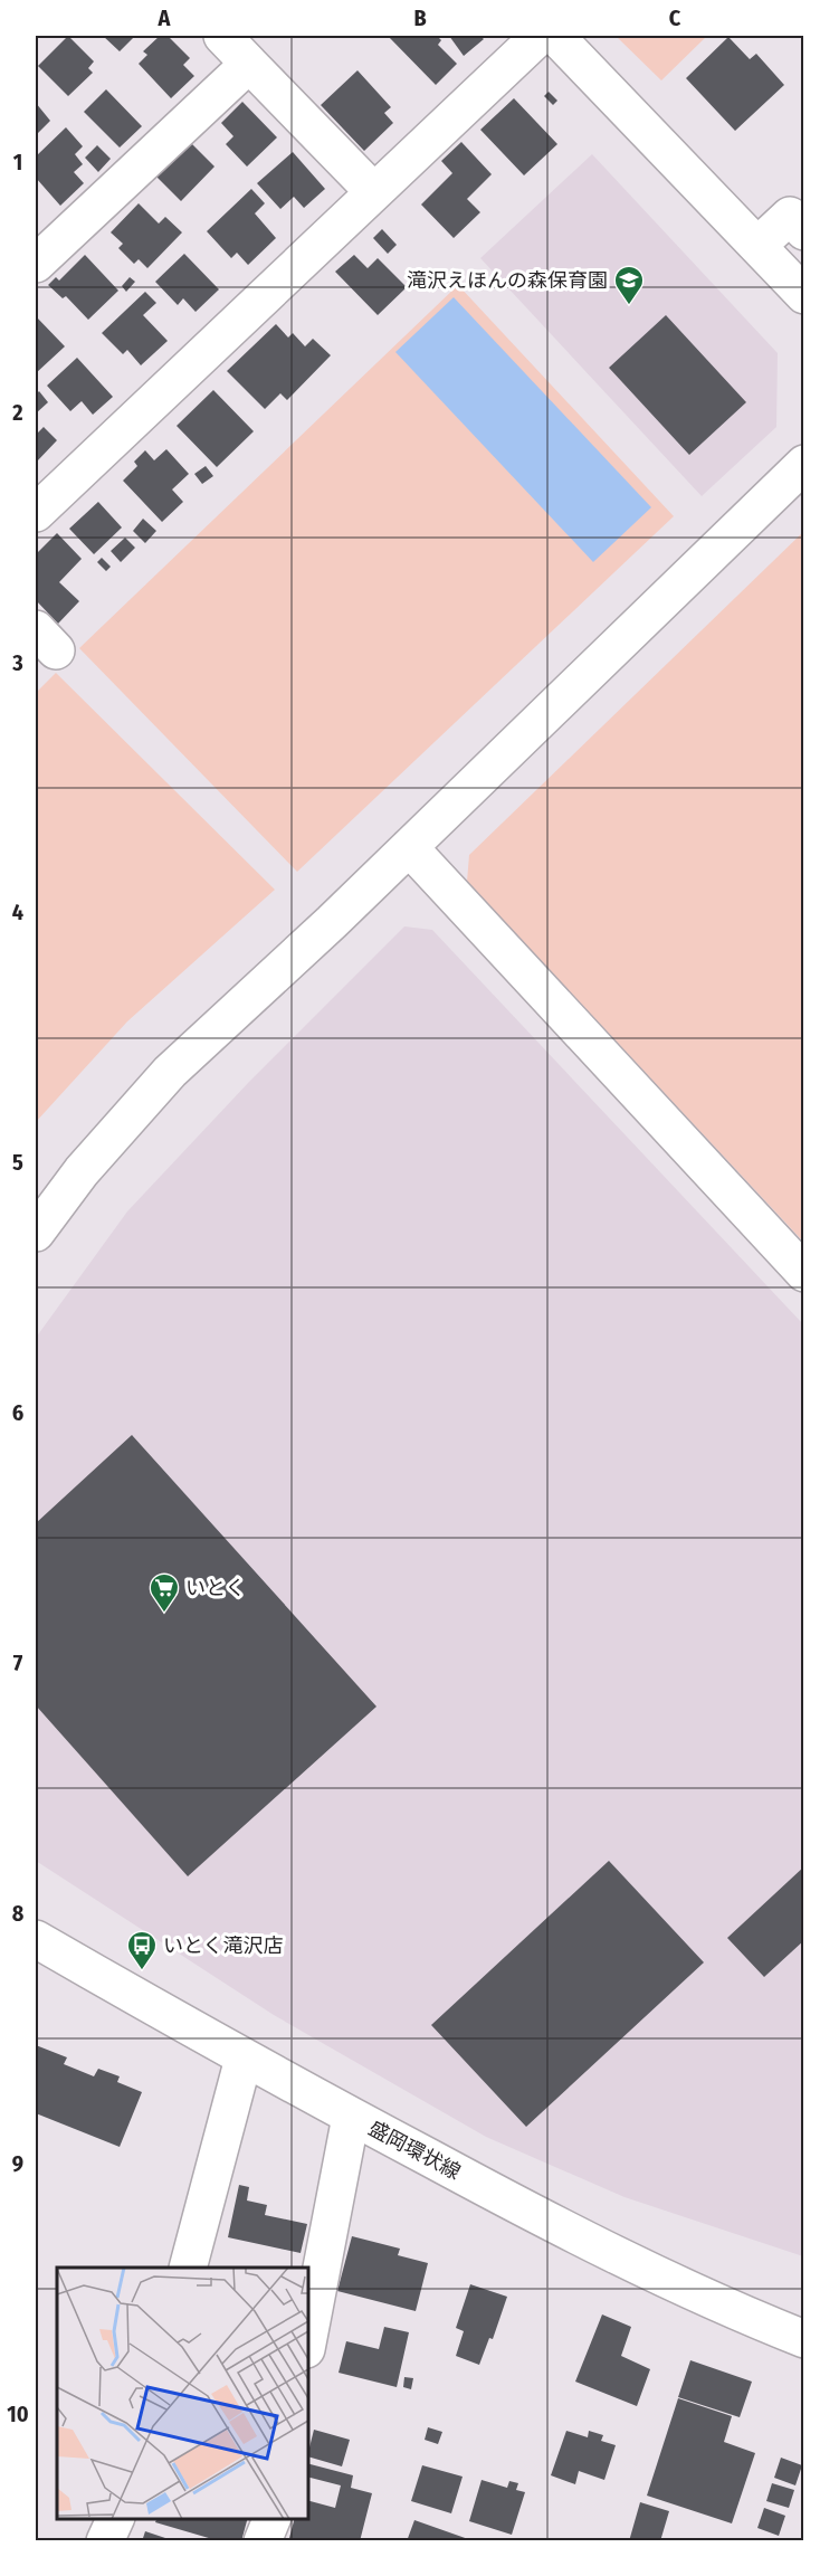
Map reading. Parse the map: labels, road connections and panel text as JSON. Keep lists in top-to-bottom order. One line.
{"streets":{"street":["盛岡環状線"]},"places":{"school or university":["滝沢えほんの森保育園"],"supermarket":["いとく"],"bus stop":["いとく滝沢店"]},"grid":{"columns":["A","B","C"],"rows":["1","2","3","4","5","6","7","8","9","10"]}}
